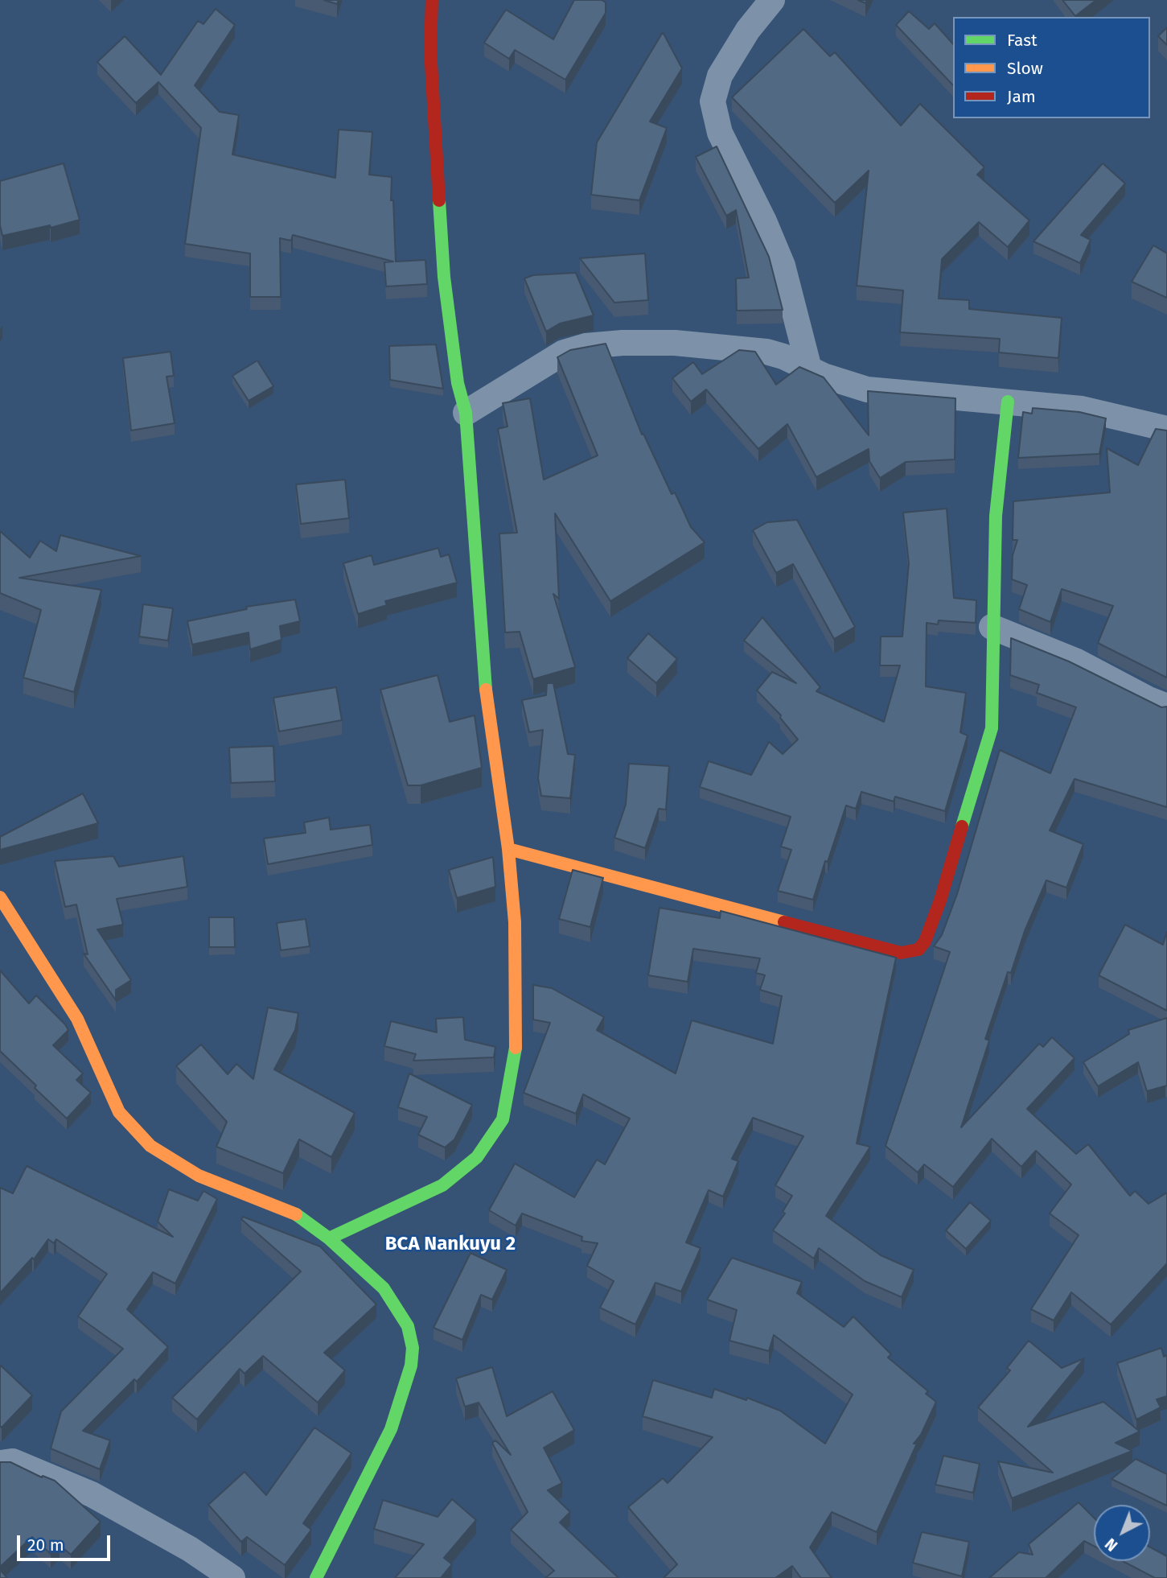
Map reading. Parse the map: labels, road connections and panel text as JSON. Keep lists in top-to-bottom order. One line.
{"districts":["BCA Nankuyu 2"],"legend":["Fast","Slow","Jam"],"scale_bar":"20 m","north":"bottom left"}
